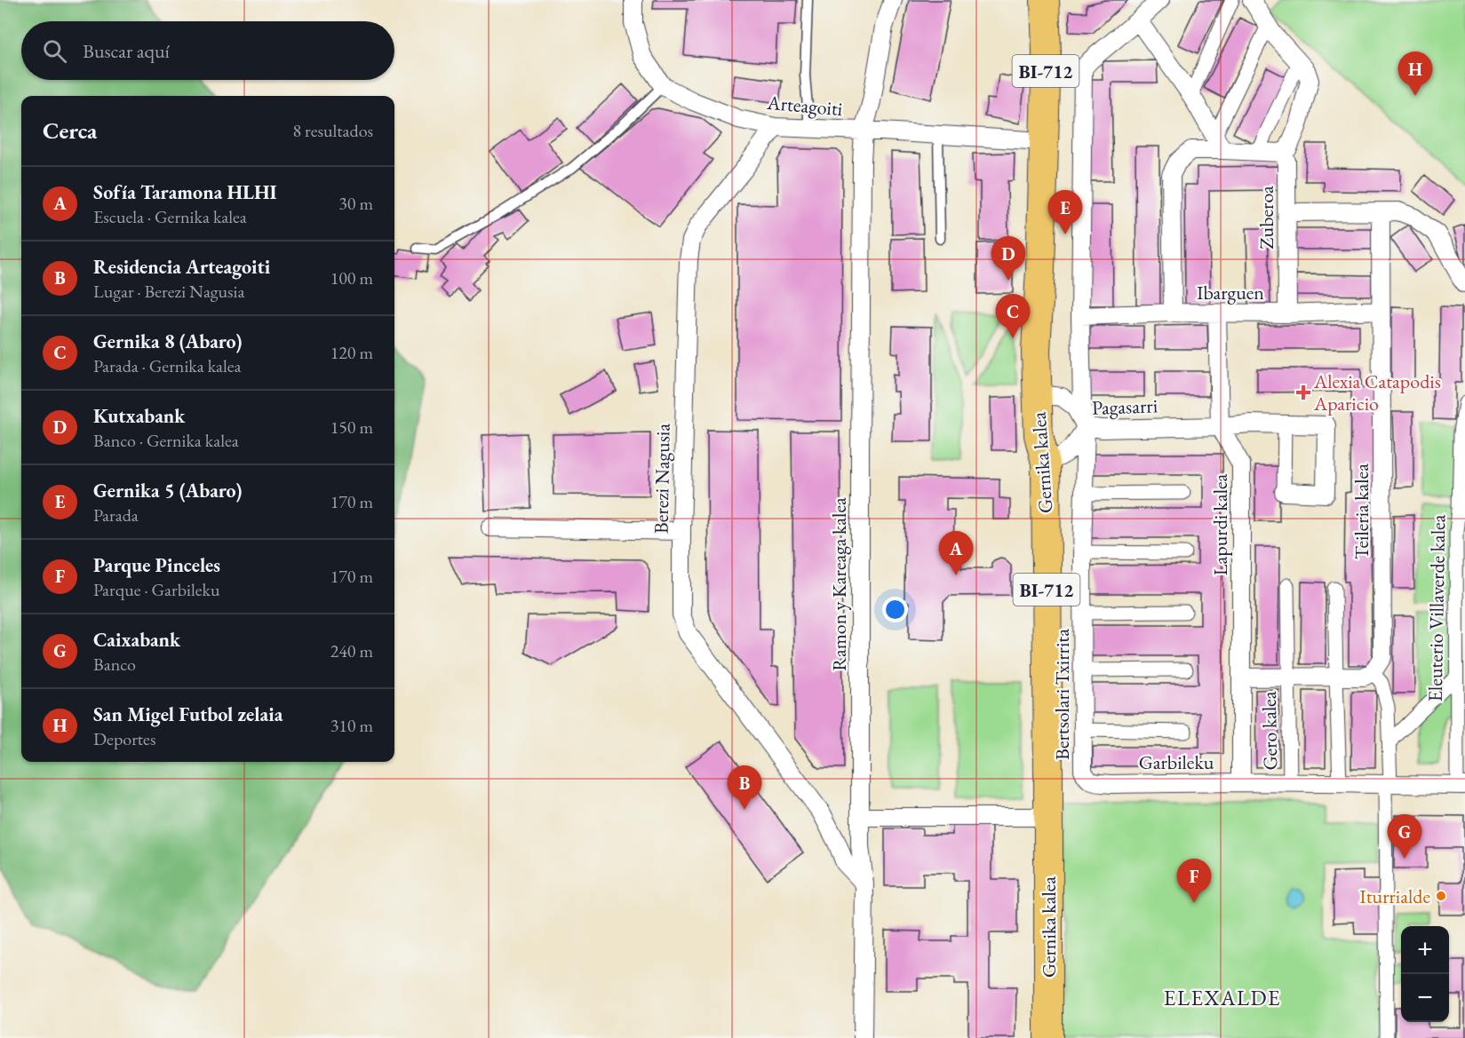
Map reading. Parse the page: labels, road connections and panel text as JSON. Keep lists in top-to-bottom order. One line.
{"streets":{"main road":["BI-712","Gernika kalea"],"street":["Arteagoiti","Zuberoa","Ibarguen","Pagasarri","Berezi Nagusia","Teileria kalea","Lapurdi kalea","Ramon y Kareaga kalea","Eleuterio Villaverde kalea","Bertsolari Txirrita","Gero kalea","Garbileku"]},"crossings":[["BI-712","Arteagoiti"],["BI-712","Gernika kalea"],["Arteagoiti","Gernika kalea"],["Arteagoiti","Berezi Nagusia"],["Arteagoiti","Ramon y Kareaga kalea"],["Zuberoa","Ibarguen"],["Ibarguen","Teileria kalea"],["Ibarguen","Lapurdi kalea"],["Ibarguen","Bertsolari Txirrita"],["Pagasarri","Gernika kalea"],["Pagasarri","Lapurdi kalea"],["Pagasarri","Bertsolari Txirrita"],["Berezi Nagusia","Ramon y Kareaga kalea"],["Lapurdi kalea","Eleuterio Villaverde kalea"],["Lapurdi kalea","Garbileku"],["Eleuterio Villaverde kalea","Gero kalea"],["Eleuterio Villaverde kalea","Garbileku"],["Bertsolari Txirrita","Garbileku"]],"districts":["ELEXALDE"],"places":{"health":["Alexia Catapodis Aparicio"],"other":["Iturrialde"]},"page":{"search":"Buscar aquí","pins":["H","E","D","C","A","B","G","F"],"heading":["Cerca","8 resultados"],"list":[{"mark":"A","name":"Sofía Taramona HLHI","note":"Escuela · Gernika kalea","value":"30 m"},{"mark":"B","name":"Residencia Arteagoiti","note":"Lugar · Berezi Nagusia","value":"100 m"},{"mark":"C","name":"Gernika 8 (Abaro)","note":"Parada · Gernika kalea","value":"120 m"},{"mark":"D","name":"Kutxabank","note":"Banco · Gernika kalea","value":"150 m"},{"mark":"E","name":"Gernika 5 (Abaro)","note":"Parada","value":"170 m"},{"mark":"F","name":"Parque Pinceles","note":"Parque · Garbileku","value":"170 m"},{"mark":"G","name":"Caixabank","note":"Banco","value":"240 m"},{"mark":"H","name":"San Migel Futbol zelaia","note":"Deportes","value":"310 m"}],"map_buttons":["+","−"]}}
